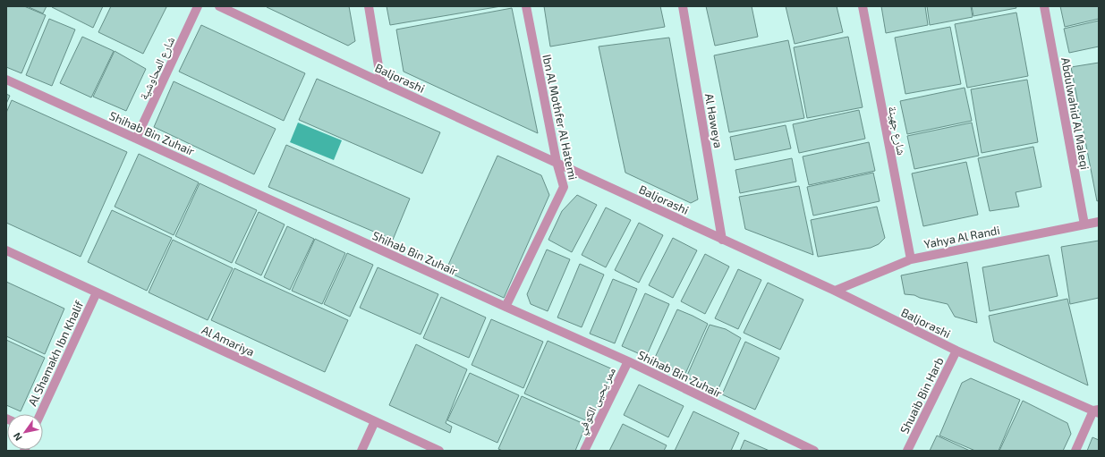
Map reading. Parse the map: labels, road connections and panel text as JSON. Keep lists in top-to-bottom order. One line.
{"streets":{"street":["شارع المحاوشية","Baljorashi","Abdulwahid Al Maleqi","Ibn Al Mothfer Al Hatemi","Al Haweya","شارع جهينة","Shihab Bin Zuhair","Yahya Al Randi","Al Amariya","Al Shamakh Ibn Khalif","Shuaib Bin Harb","ممر يحيى الكوفي"]},"crossings":[["شارع المحاوشية","Shihab Bin Zuhair"],["Baljorashi","Ibn Al Mothfer Al Hatemi"],["Baljorashi","Al Haweya"],["Baljorashi","Yahya Al Randi"],["Baljorashi","Shuaib Bin Harb"],["Abdulwahid Al Maleqi","Yahya Al Randi"],["Ibn Al Mothfer Al Hatemi","Shihab Bin Zuhair"],["شارع جهينة","Yahya Al Randi"],["Shihab Bin Zuhair","ممر يحيى الكوفي"],["Al Amariya","Al Shamakh Ibn Khalif"]],"north":"bottom left"}
